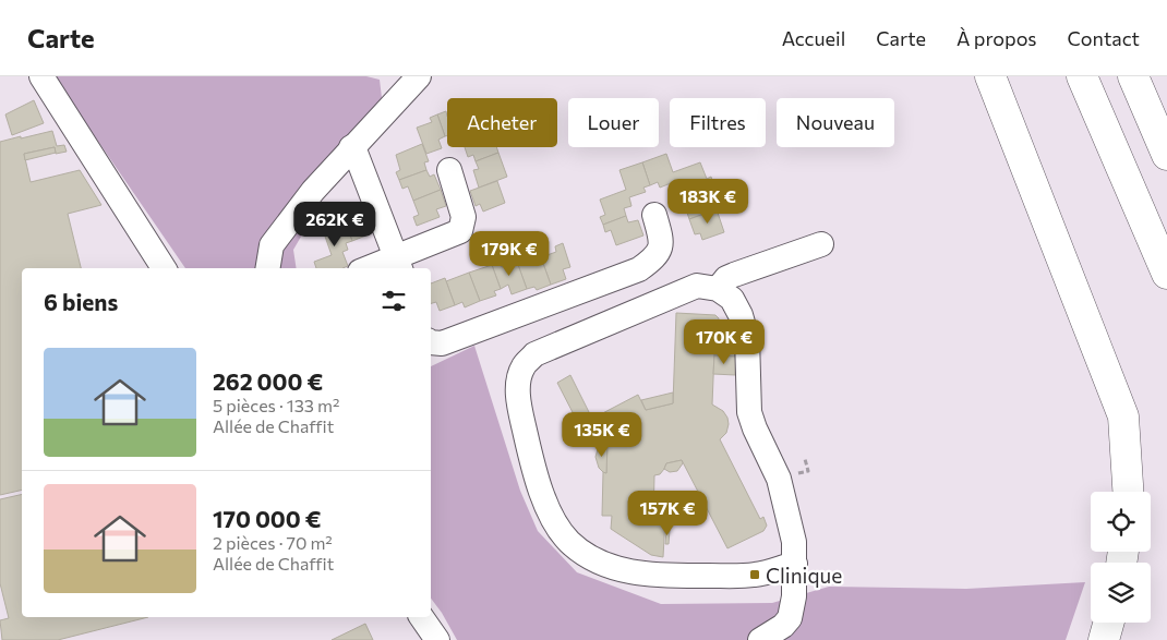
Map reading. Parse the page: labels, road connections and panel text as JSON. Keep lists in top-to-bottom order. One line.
{"places":{"transit":["Clinique"]},"page":{"header":"Carte","nav":["Accueil","Carte","À propos","Contact"],"chip":["Acheter","Louer","Filtres","Nouveau"],"price":["183K €","262K €","179K €","170K €","135K €","157K €"],"heading":"6 biens","list":[{"name":"262 000 €","note":"5 pièces · 133 m² · Allée de Chaffit"},{"name":"170 000 €","note":"2 pièces · 70 m² · Allée de Chaffit"}]}}
